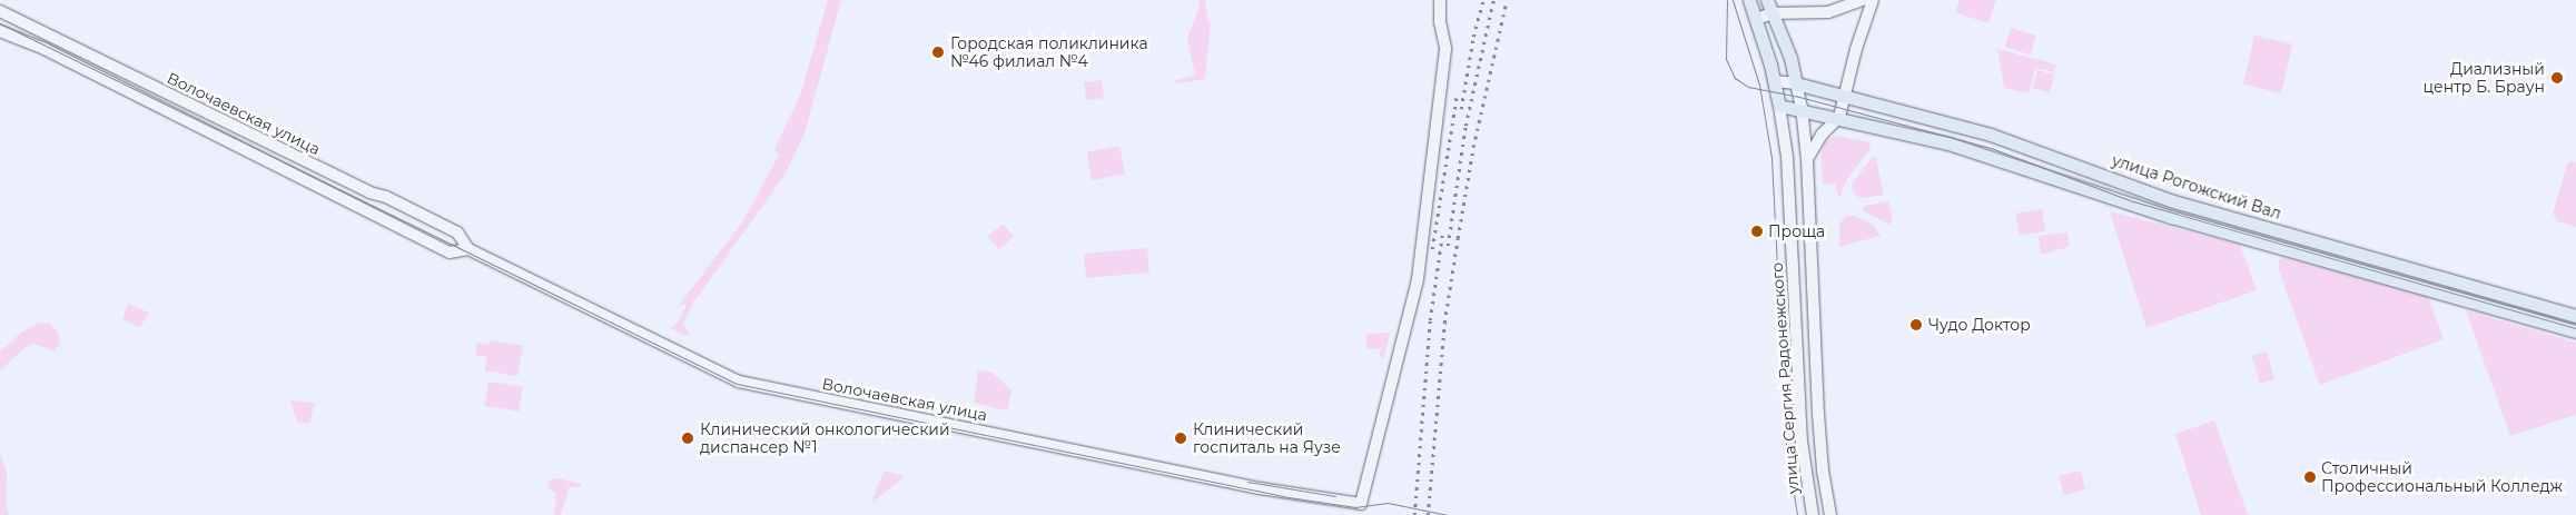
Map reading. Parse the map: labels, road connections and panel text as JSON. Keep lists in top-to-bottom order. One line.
{"streets":{"main road":["улица Рогожский Вал"],"street":["Волочаевская улица","улица Сергия Радонежского"]},"crossings":[["улица Рогожский Вал","улица Сергия Радонежского"]],"places":["Городская поликлиника №46 филиал №4","Диализный центр Б. Браун","Проща","Чудо Доктор","Клинический онкологический диспансер №1","Клинический госпиталь на Яузе","Столичный Профессиональный Колледж"]}
